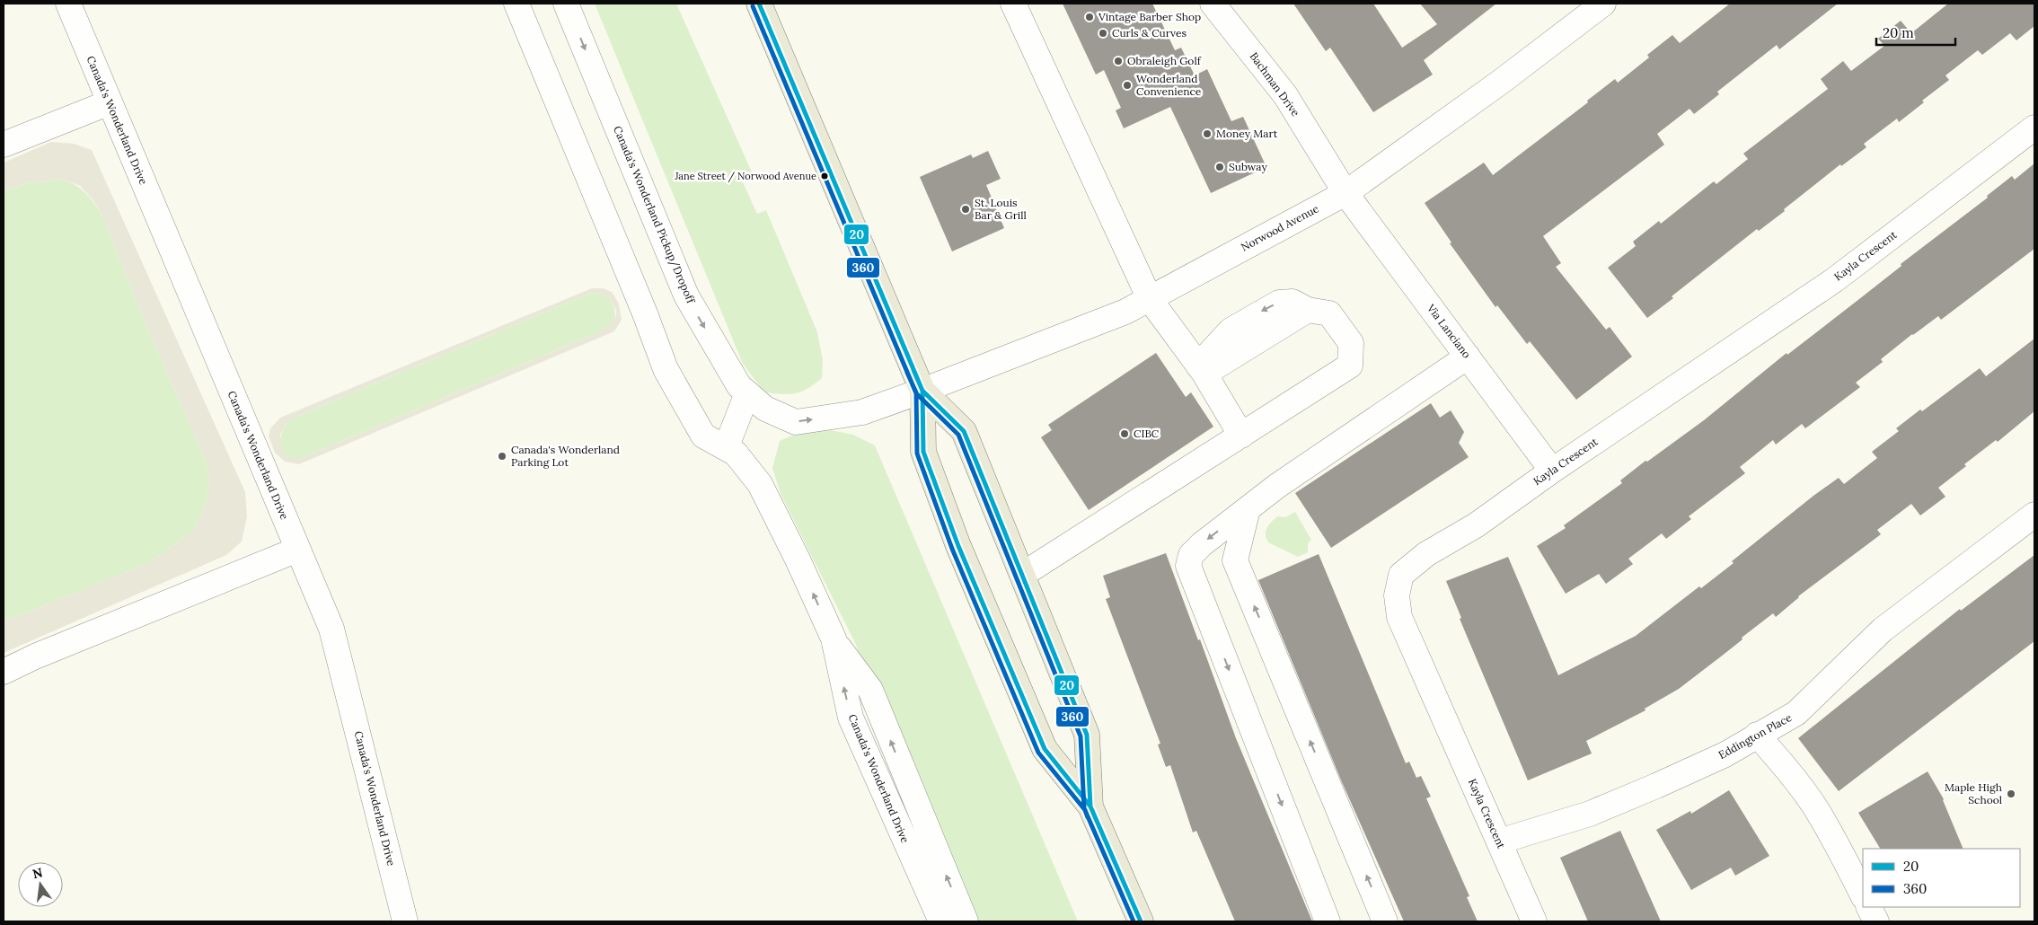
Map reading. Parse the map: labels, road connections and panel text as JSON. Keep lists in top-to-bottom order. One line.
{"streets":{"street":["Bachman Drive","Canada's Wonderland Drive","Canada's Wonderland Pickup/Dropoff","Norwood Avenue","Kayla Crescent","Via Lanciano","Eddington Place"]},"crossings":[["Bachman Drive","Norwood Avenue"],["Bachman Drive","Via Lanciano"],["Canada's Wonderland Pickup/Dropoff","Norwood Avenue"],["Norwood Avenue","Via Lanciano"],["Kayla Crescent","Via Lanciano"],["Kayla Crescent","Eddington Place"]],"one_way":["Canada's Wonderland Pickup/Dropoff"],"places":["Vintage Barber Shop","Curls & Curves","Obraleigh Golf","Wonderland Convenience","Money Mart","Subway","Jane Street / Norwood Avenue","St. Louis Bar & Grill","CIBC","Canada's Wonderland Parking Lot","Maple High School"],"lines":["transit line 20","transit line 360"],"legend":["20","360"],"scale_bar":"20 m","north":"top"}
